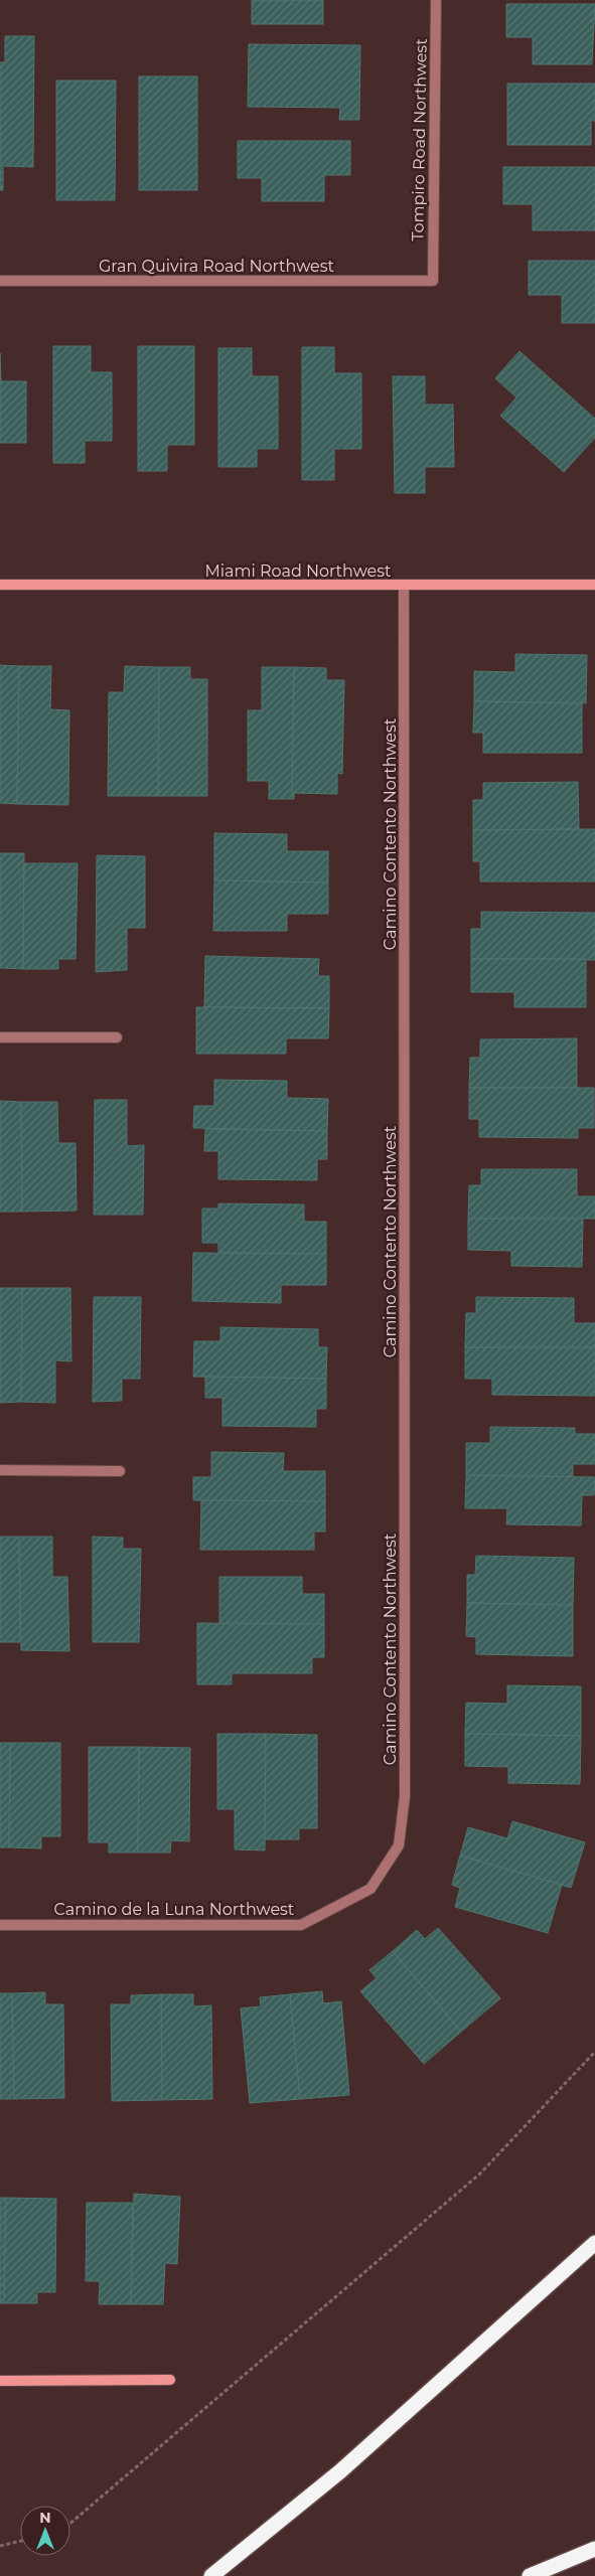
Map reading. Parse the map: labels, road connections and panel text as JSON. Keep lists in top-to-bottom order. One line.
{"streets":{"street":["Tompiro Road Northwest","Gran Quivira Road Northwest","Miami Road Northwest","Camino Contento Northwest","Camino de la Luna Northwest"]},"crossings":[["Tompiro Road Northwest","Gran Quivira Road Northwest"],["Miami Road Northwest","Camino Contento Northwest"],["Camino Contento Northwest","Camino de la Luna Northwest"]],"north":"top"}
